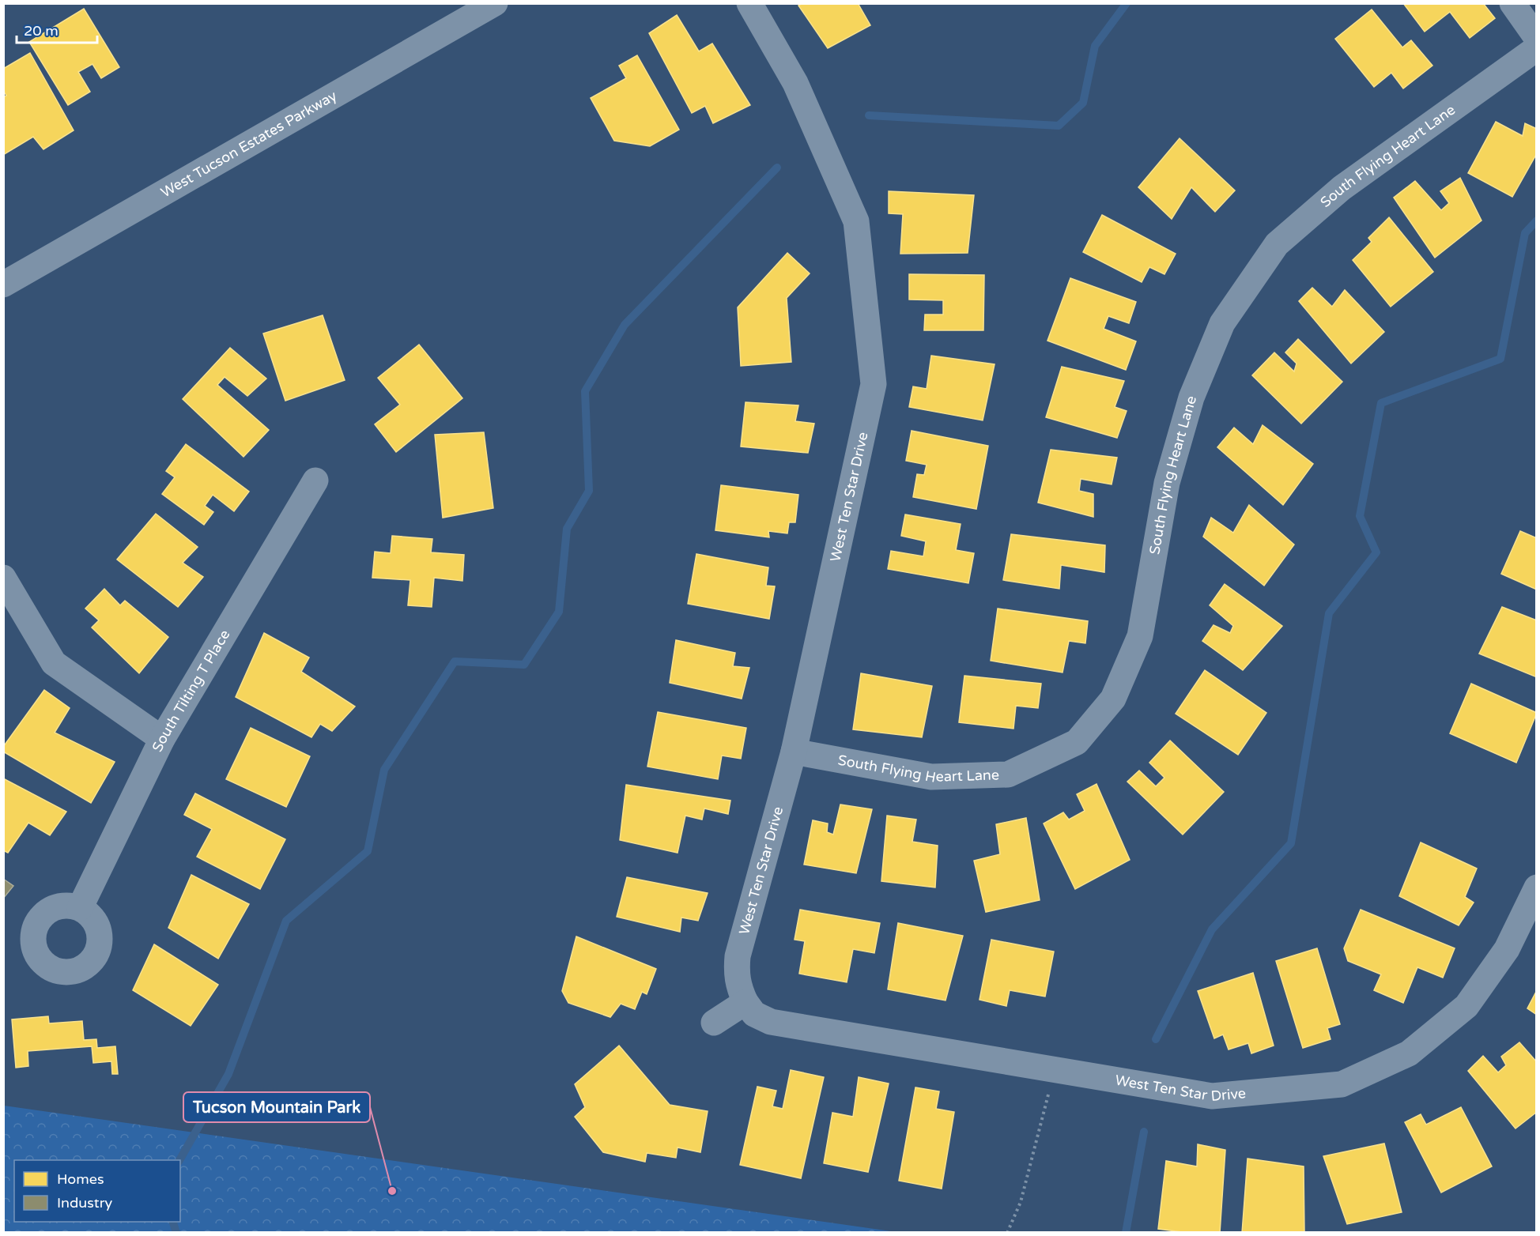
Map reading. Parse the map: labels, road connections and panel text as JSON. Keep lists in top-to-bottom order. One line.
{"streets":{"street":["West Tucson Estates Parkway","South Flying Heart Lane","West Ten Star Drive","South Tilting T Place"]},"crossings":[["South Flying Heart Lane","West Ten Star Drive"]],"places":["Tucson Mountain Park"],"legend":["Homes","Industry"],"scale_bar":"20 m"}
